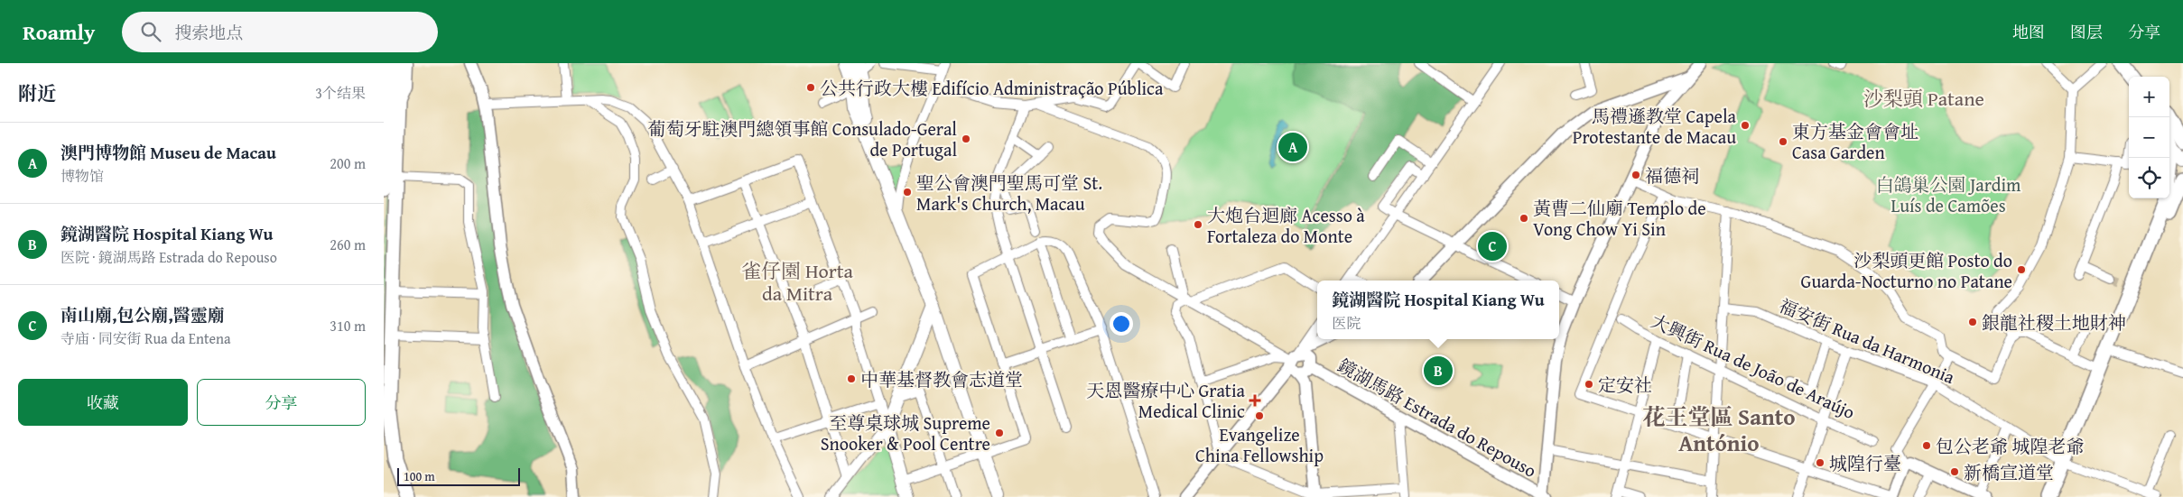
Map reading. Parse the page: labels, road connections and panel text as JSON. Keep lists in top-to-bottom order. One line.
{"streets":{"street":["福安街 Rua da Harmonia","大興街 Rua de João de Araújo","鏡湖馬路 Estrada do Repouso"]},"districts":["沙梨頭 Patane","雀仔園 Horta da Mitra","花王堂區 Santo António"],"parks":["白鴿巢公園 Jardim Luís de Camões"],"places":{"other":["公共行政大樓 Edifício Administração Pública","馬禮遜教堂 Capela Protestante de Macau","葡萄牙駐澳門總領事館 Consulado-Geral de Portugal","東方基金會會址 Casa Garden","福德祠","聖公會澳門聖馬可堂 St. Mark's Church, Macau","黃曹二仙廟 Templo de Vong Chow Yi Sin","大炮台迴廊 Acesso à Fortaleza do Monte","沙梨頭更館 Posto do Guarda-Nocturno no Patane","銀龍社稷土地財神","中華基督教會志道堂","定安社","Evangelize China Fellowship","至尊桌球城 Supreme Snooker & Pool Centre","包公老爺 城隍老爺","城隍行臺","新橋宣道堂"],"health":["天恩醫療中心 Gratia Medical Clinic"]},"scale_bar":"100 m","page":{"header":"Roamly","search":"搜索地点","nav":["地图","图层","分享"],"heading":["附近","3个结果"],"map_buttons":["+","−"],"list":[{"mark":"A","name":"澳門博物館 Museu de Macau","note":"博物馆","value":"200 m"},{"mark":"B","name":"鏡湖醫院 Hospital Kiang Wu","note":"医院 · 鏡湖馬路 Estrada do Repouso","value":"260 m"},{"mark":"C","name":"南山廟,包公廟,醫靈廟","note":"寺庙 · 同安街 Rua da Entena","value":"310 m"}],"pins":["A","C","B"],"popup":["鏡湖醫院 Hospital Kiang Wu","医院"],"buttons":["收藏","分享"],"scale":"100 m"}}
